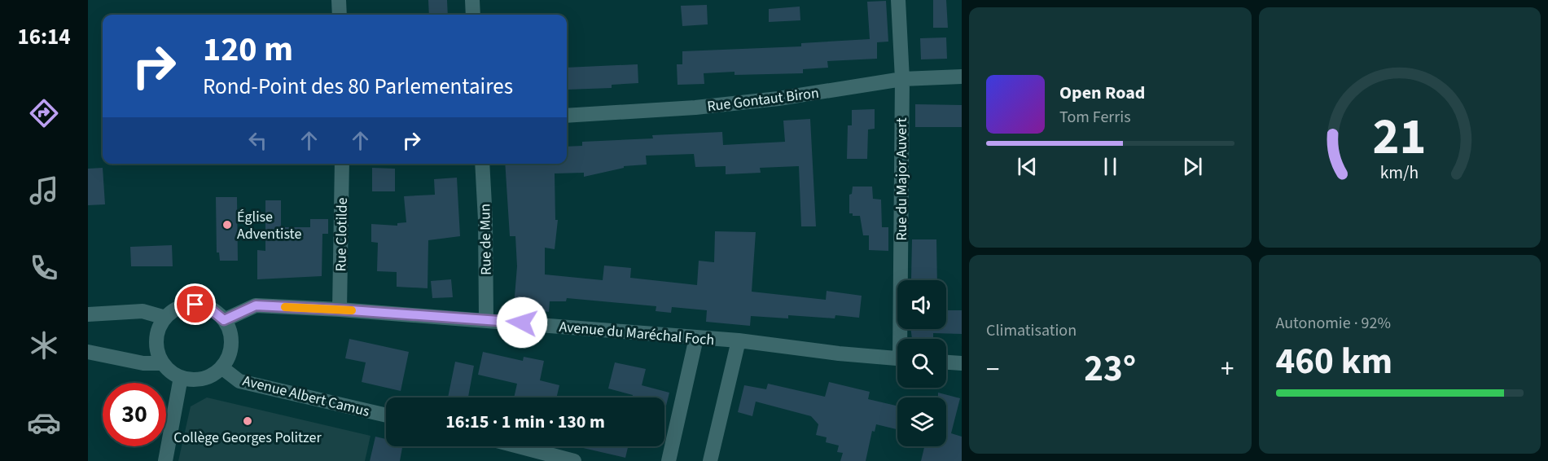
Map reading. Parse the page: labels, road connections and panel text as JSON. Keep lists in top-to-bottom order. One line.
{"streets":{"street":["Rue Gontaut Biron","Rue du Major Auvert","Rue Clotilde","Rue de Mun","Avenue du Maréchal Foch","Avenue Albert Camus"]},"crossings":[["Rue Gontaut Biron","Rue du Major Auvert"],["Rue Clotilde","Avenue du Maréchal Foch"],["Rue de Mun","Avenue du Maréchal Foch"],["Avenue du Maréchal Foch","Avenue Albert Camus"]],"places":["Église Adventiste","Collège Georges Politzer"],"page":{"tabs":"16:14","turn":["120 m","Rond-Point des 80 Parlementaires"],"song":["Open Road","Tom Ferris"],"tile":["Climatisation",["Autonomie · 92%","460 km"]],"heat":["−","23°","+"],"limit":"30","trip":"16:15 · 1 min · 130 m","gauge":["21","km/h"]}}
